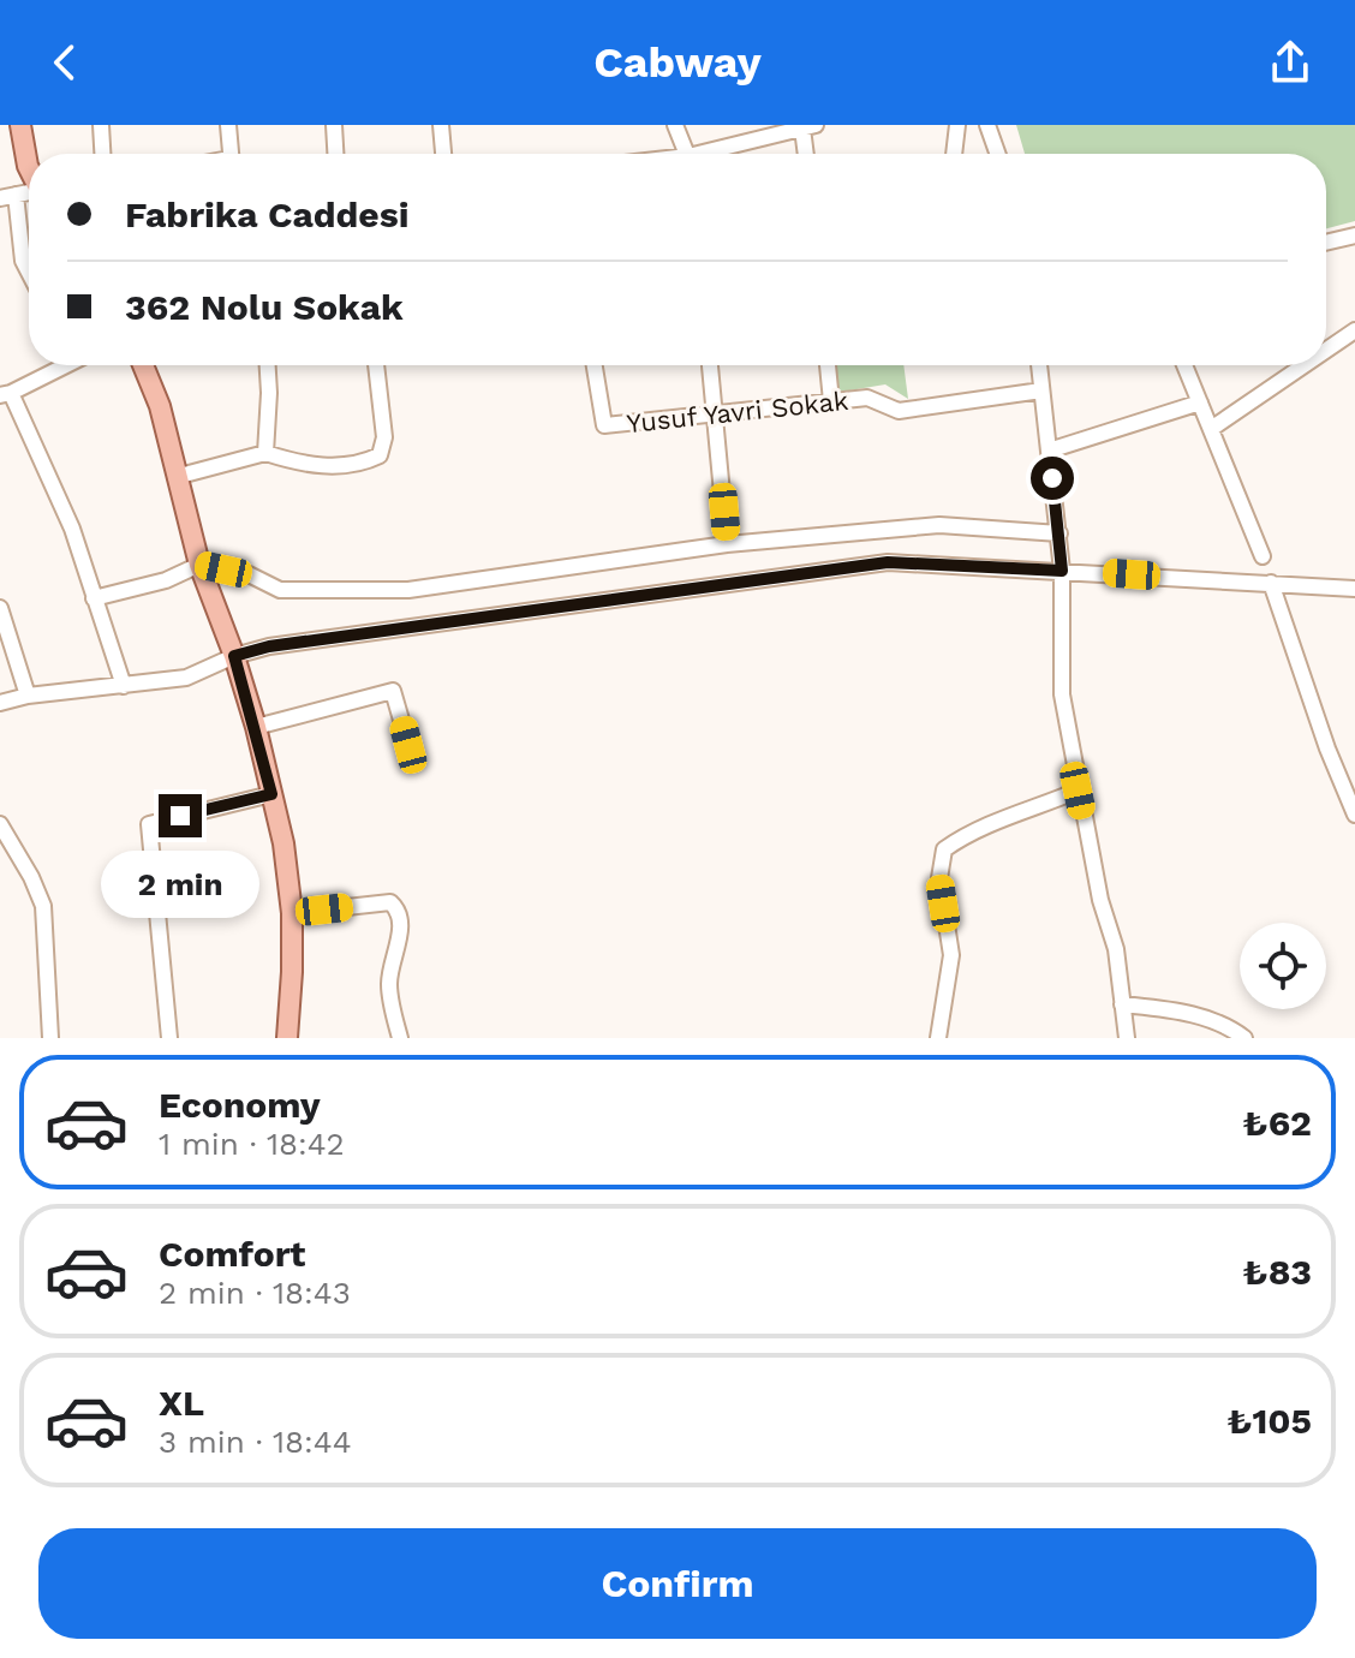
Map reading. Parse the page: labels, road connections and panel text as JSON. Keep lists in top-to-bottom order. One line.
{"streets":{"street":["Yusuf Yavri Sokak"]},"page":{"header":"Cabway","banner":["Fabrika Caddesi","362 Nolu Sokak"],"bubble":"2 min","list":[{"name":"Economy","note":"1 min · 18:42","value":"₺62"},{"name":"Comfort","note":"2 min · 18:43","value":"₺83"},{"name":"XL","note":"3 min · 18:44","value":"₺105"}],"buttons":"Confirm"}}
